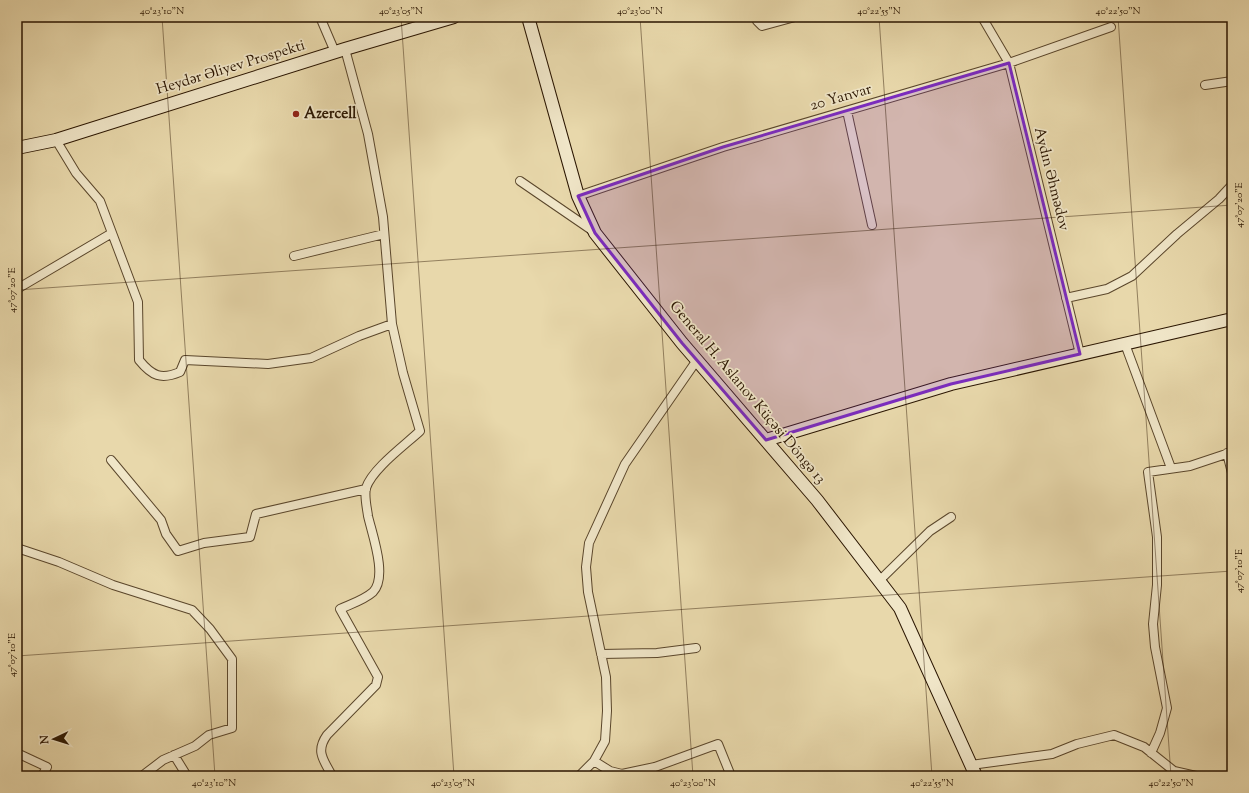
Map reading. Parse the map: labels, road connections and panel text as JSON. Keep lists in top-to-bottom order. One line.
{"streets":{"main road":["Heydər Əliyev Prospekti","General H. Aslanov Küçəsi Döngə 13"],"street":["20 Yanvar","Aydın Əhmədov"]},"crossings":[["20 Yanvar","Aydın Əhmədov"],["20 Yanvar","General H. Aslanov Küçəsi Döngə 13"]],"places":["Azercell"],"north":"left","coordinates":["40°23'10\"N","40°23'05\"N","40°23'00\"N","40°22'55\"N","40°22'50\"N","47°07'20\"E","47°07'10\"E"]}
